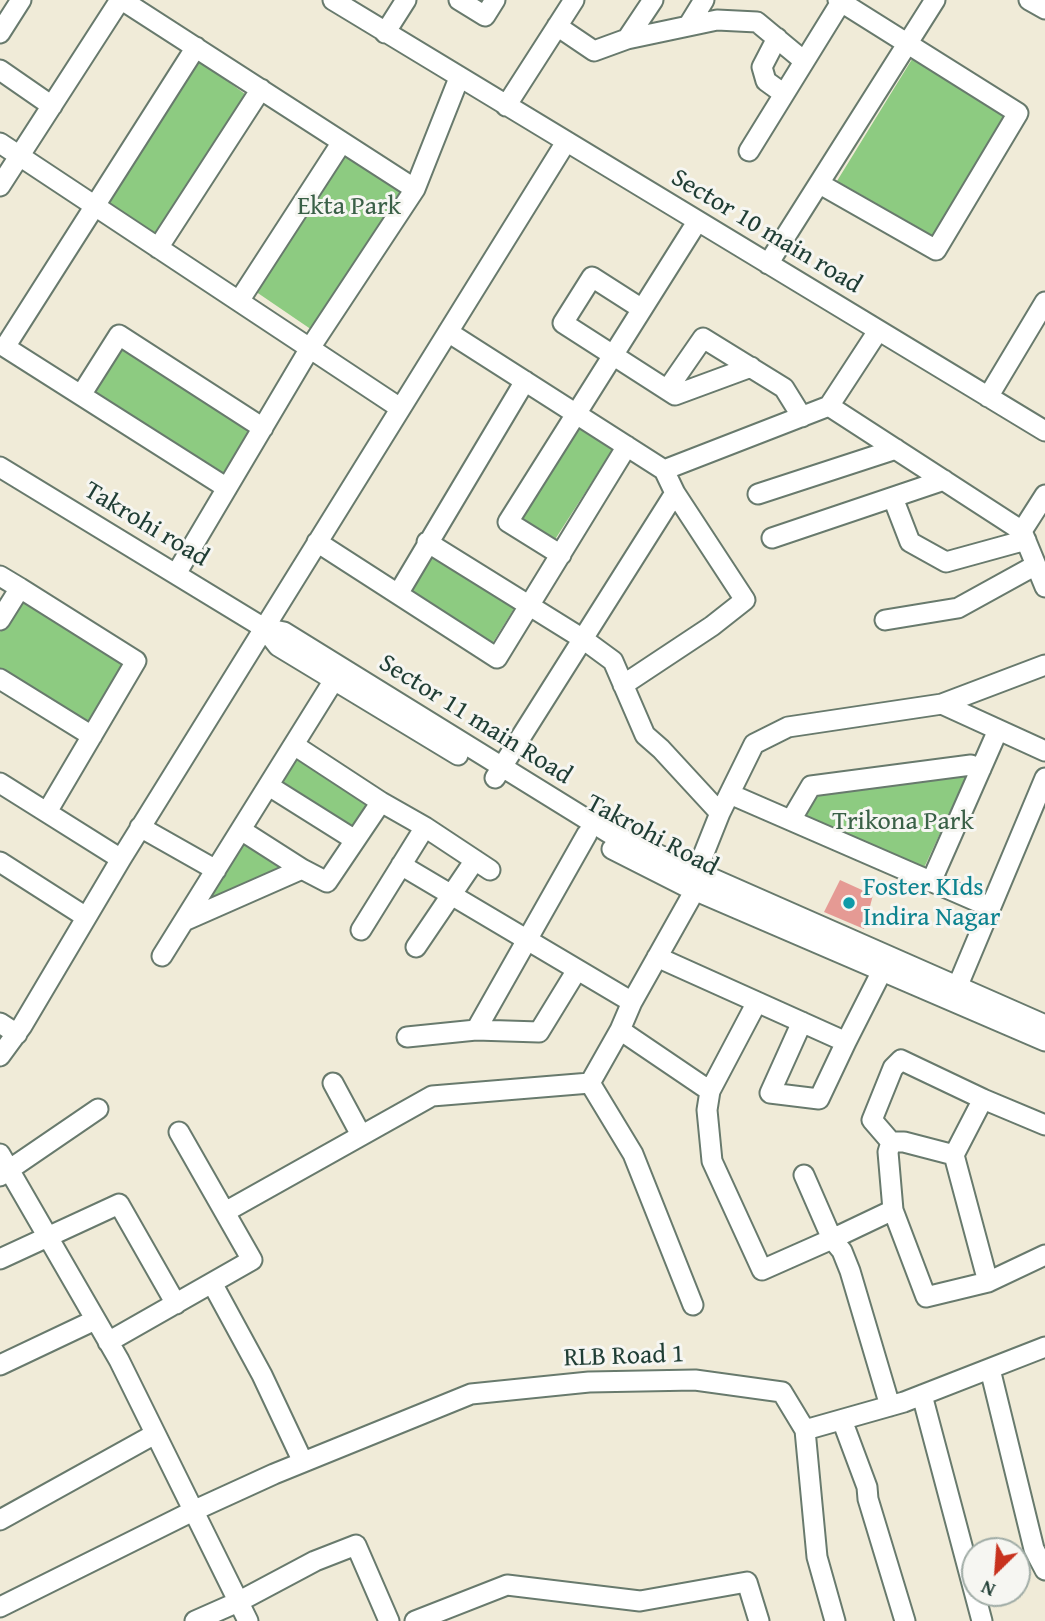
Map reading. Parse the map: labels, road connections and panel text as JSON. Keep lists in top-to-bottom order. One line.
{"streets":{"street":["Sector 10 main road","Takrohi road","Sector 11 main Road","Takrohi Road","RLB Road 1"]},"crossings":[["Takrohi road","Sector 11 main Road"],["Takrohi road","Takrohi Road"],["Sector 11 main Road","Takrohi Road"]],"parks":["Ekta Park","Trikona Park"],"places":["Foster KIds Indira Nagar"],"north":"bottom left"}
